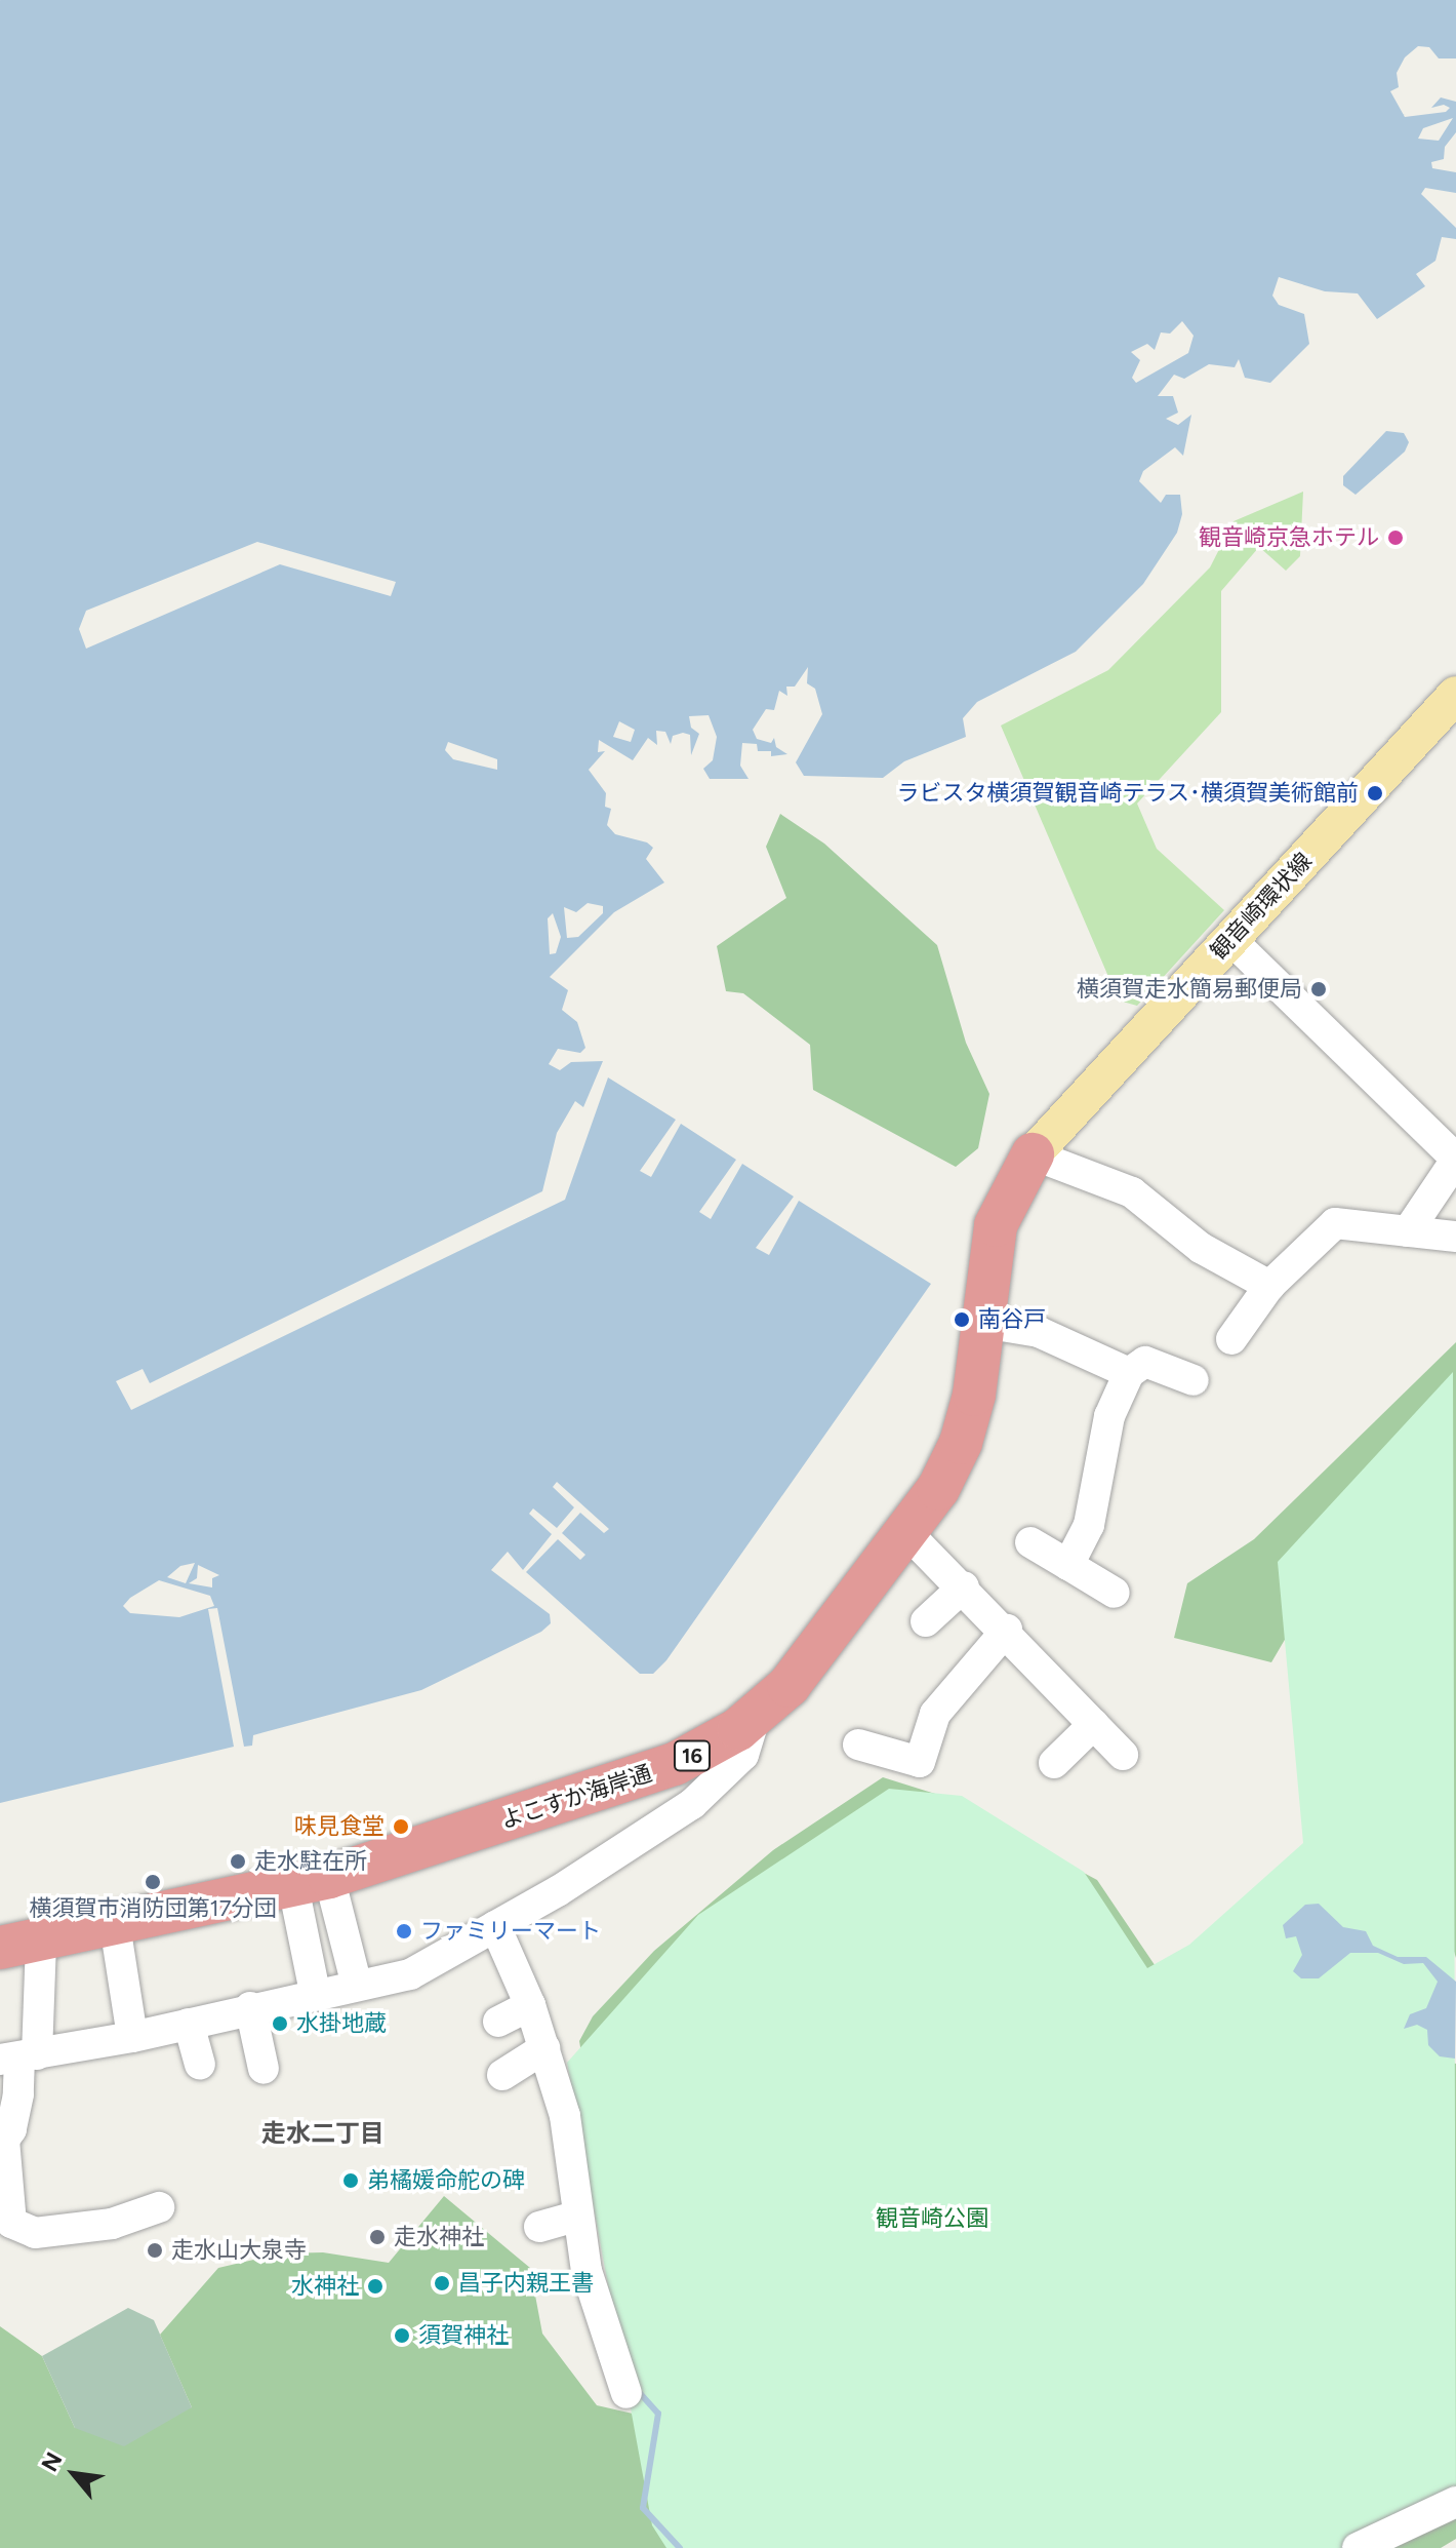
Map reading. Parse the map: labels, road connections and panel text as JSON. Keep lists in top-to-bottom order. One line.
{"streets":{"highway":["16","よこすか海岸通"],"main road":["観音崎環状線"]},"crossings":[["観音崎環状線","よこすか海岸通"]],"districts":["走水二丁目"],"parks":["観音崎公園"],"places":["観音崎京急ホテル","ラビスタ横須賀観音崎テラス･横須賀美術館前","横須賀走水簡易郵便局","南谷戸","味見食堂","走水駐在所","横須賀市消防団第17分団","ファミリーマート","水掛地蔵","弟橘媛命舵の碑","走水神社","走水山大泉寺","昌子内親王書","水神社","須賀神社"],"north":"top left"}
